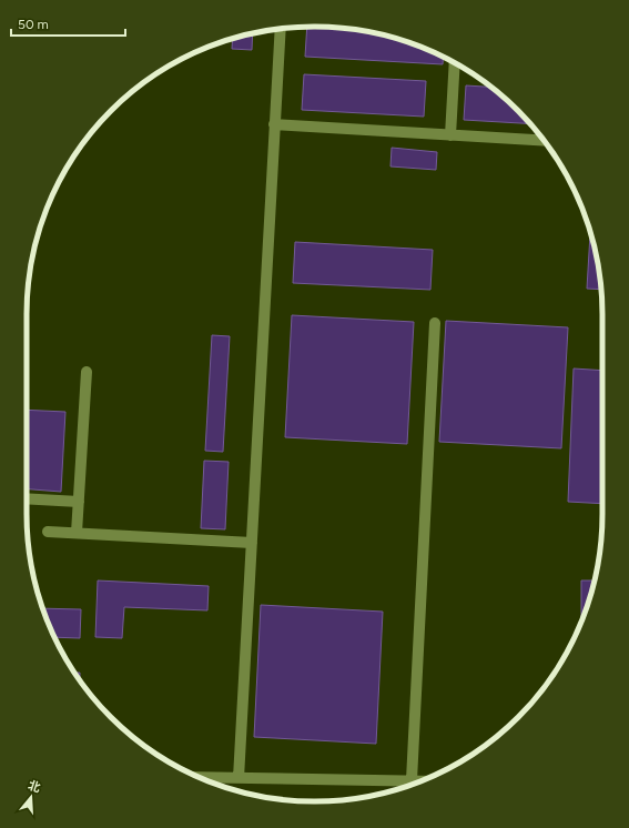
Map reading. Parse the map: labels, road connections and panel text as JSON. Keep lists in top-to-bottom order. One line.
{"scale_bar":"50 m","north":"top"}
